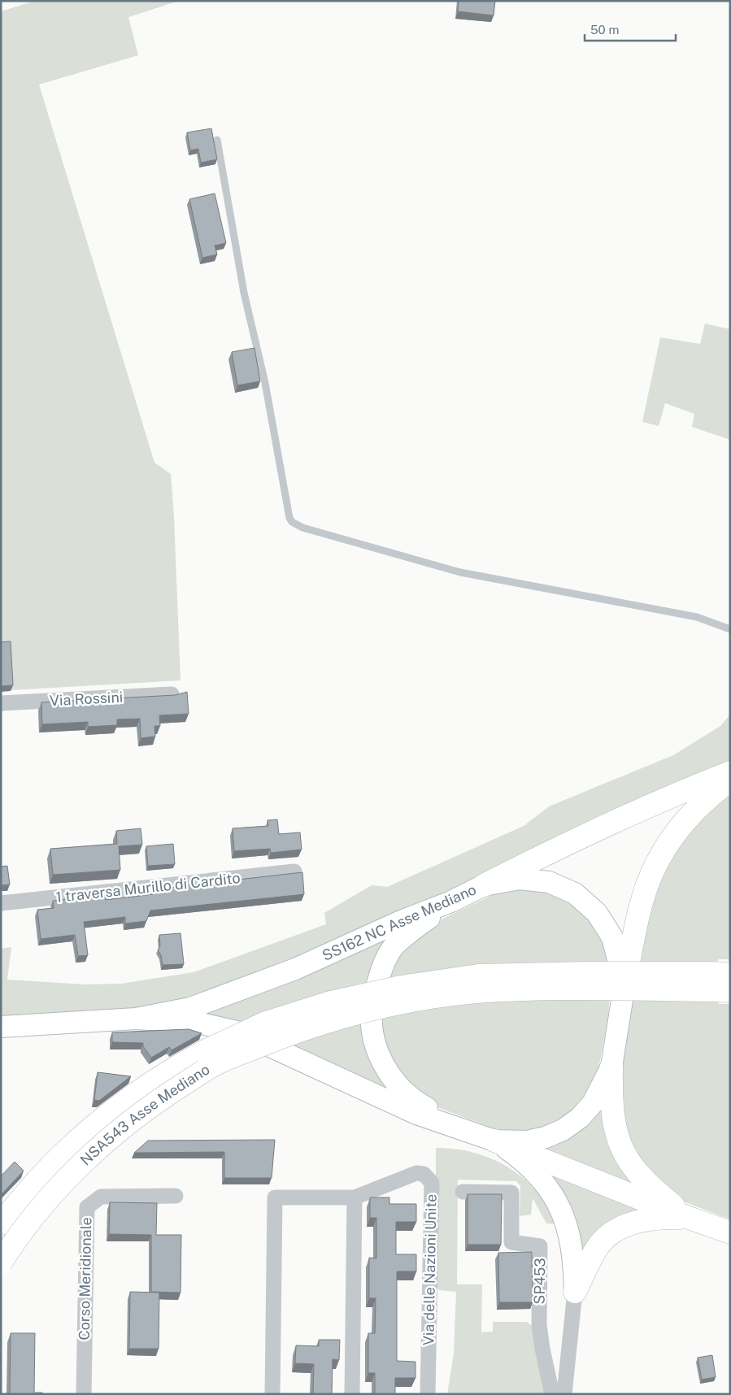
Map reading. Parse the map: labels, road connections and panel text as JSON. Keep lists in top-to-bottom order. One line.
{"streets":{"highway":["NSA543 Asse Mediano"],"street":["Via Rossini","1 traversa Murillo di Cardito","SS162 NC Asse Mediano","Via delle Nazioni Unite","Corso Meridionale","SP453"]},"scale_bar":"50 m"}
